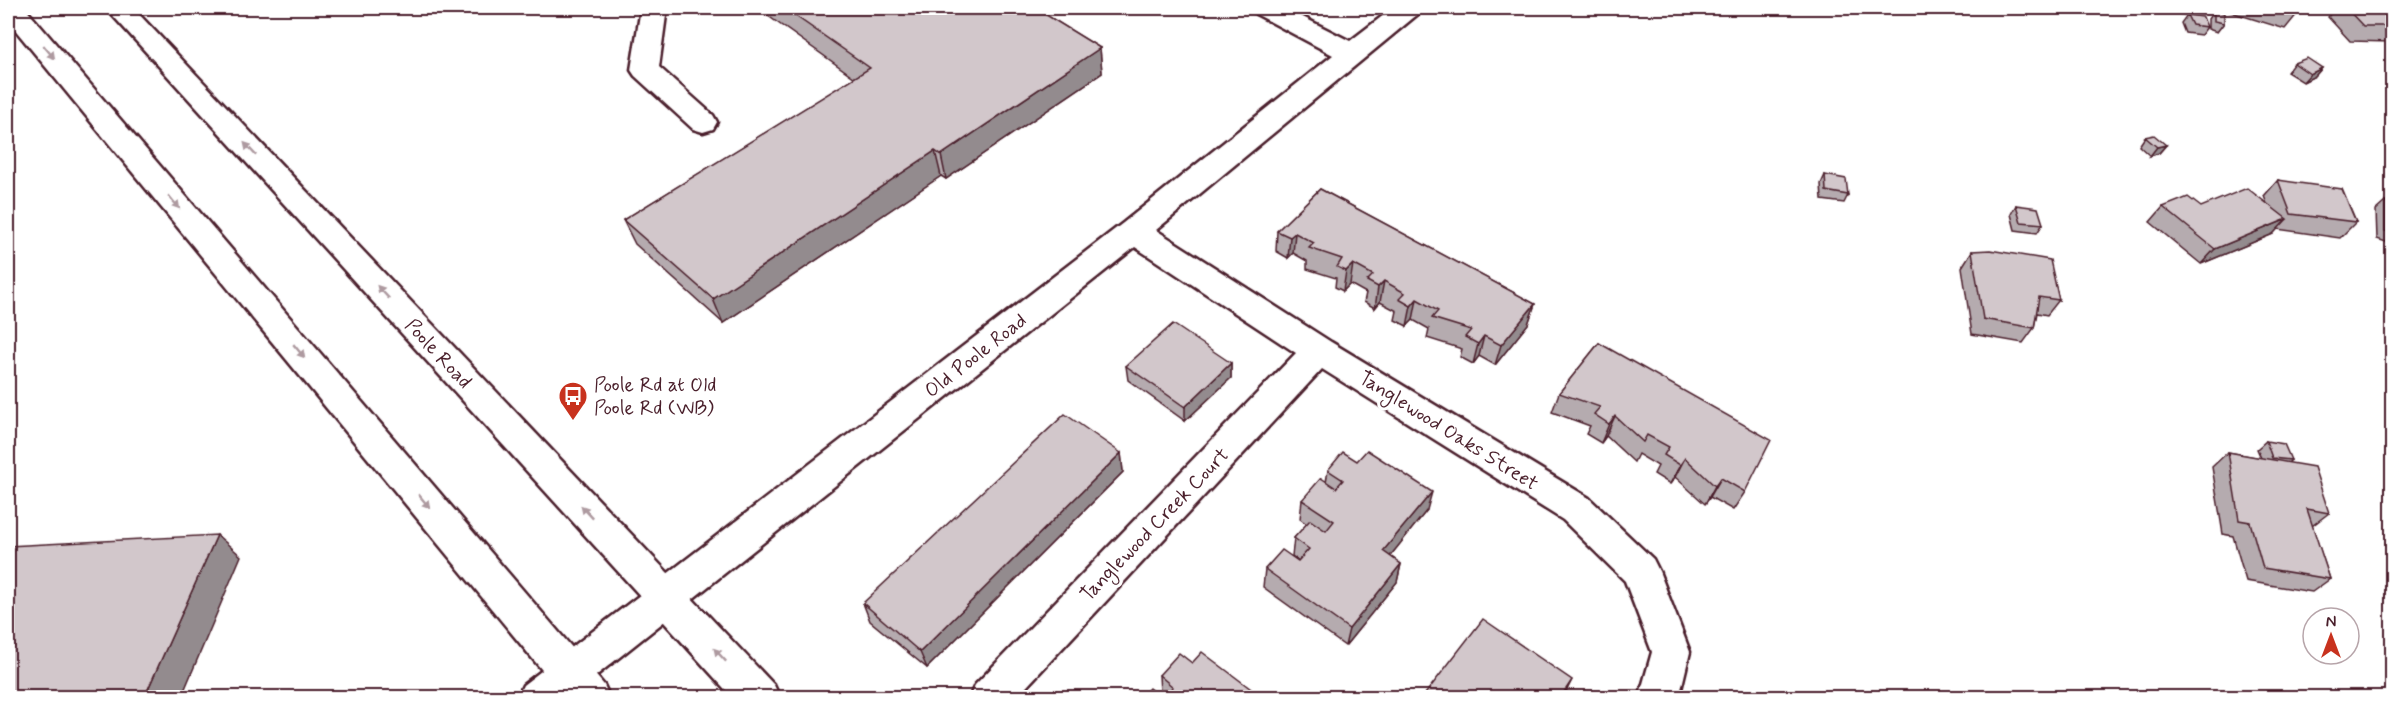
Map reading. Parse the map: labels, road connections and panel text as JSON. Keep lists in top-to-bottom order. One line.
{"streets":{"main road":["Poole Road","Old Poole Road","Tanglewood Oaks Street","Tanglewood Creek Court"]},"crossings":[["Poole Road","Old Poole Road"],["Old Poole Road","Tanglewood Oaks Street"],["Tanglewood Oaks Street","Tanglewood Creek Court"]],"places":{"bus stop":["Poole Rd at Old Poole Rd (WB)"]},"north":"top"}
